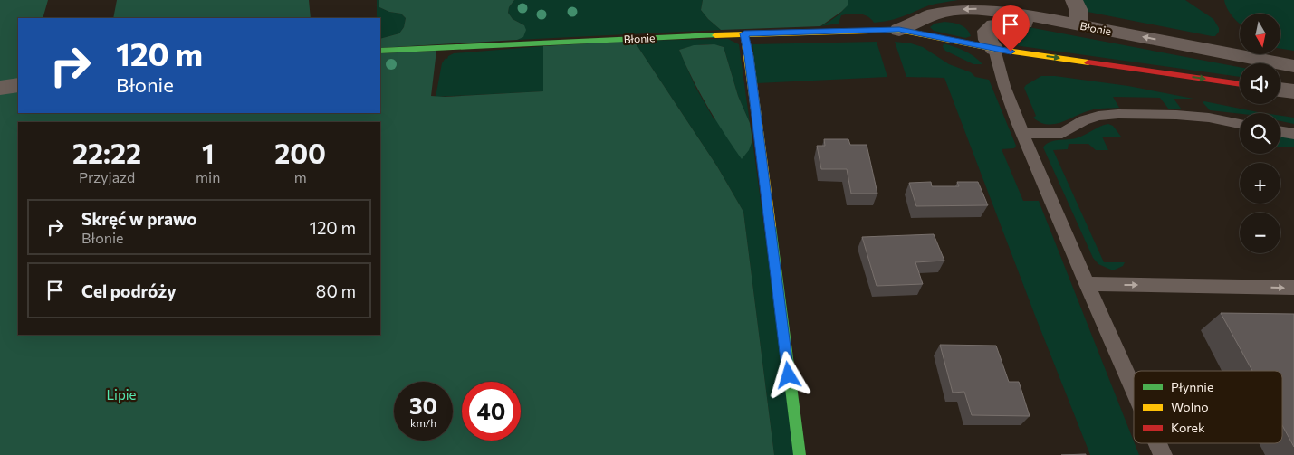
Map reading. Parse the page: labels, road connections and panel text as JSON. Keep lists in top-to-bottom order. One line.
{"streets":{"street":["Błonie"]},"parks":["Lipie"],"legend":["Płynnie","Wolno","Korek"],"north":"bottom","page":{"map_buttons":["+","−"],"turn":["120 m","Błonie"],"eta":["22:22","Przyjazd","1","min","200","m"],"list":[{"name":"Skręć w prawo","note":"Błonie","value":"120 m"},{"name":"Cel podróży","value":"80 m"}],"speed":"30 km/h","limit":"40"}}
